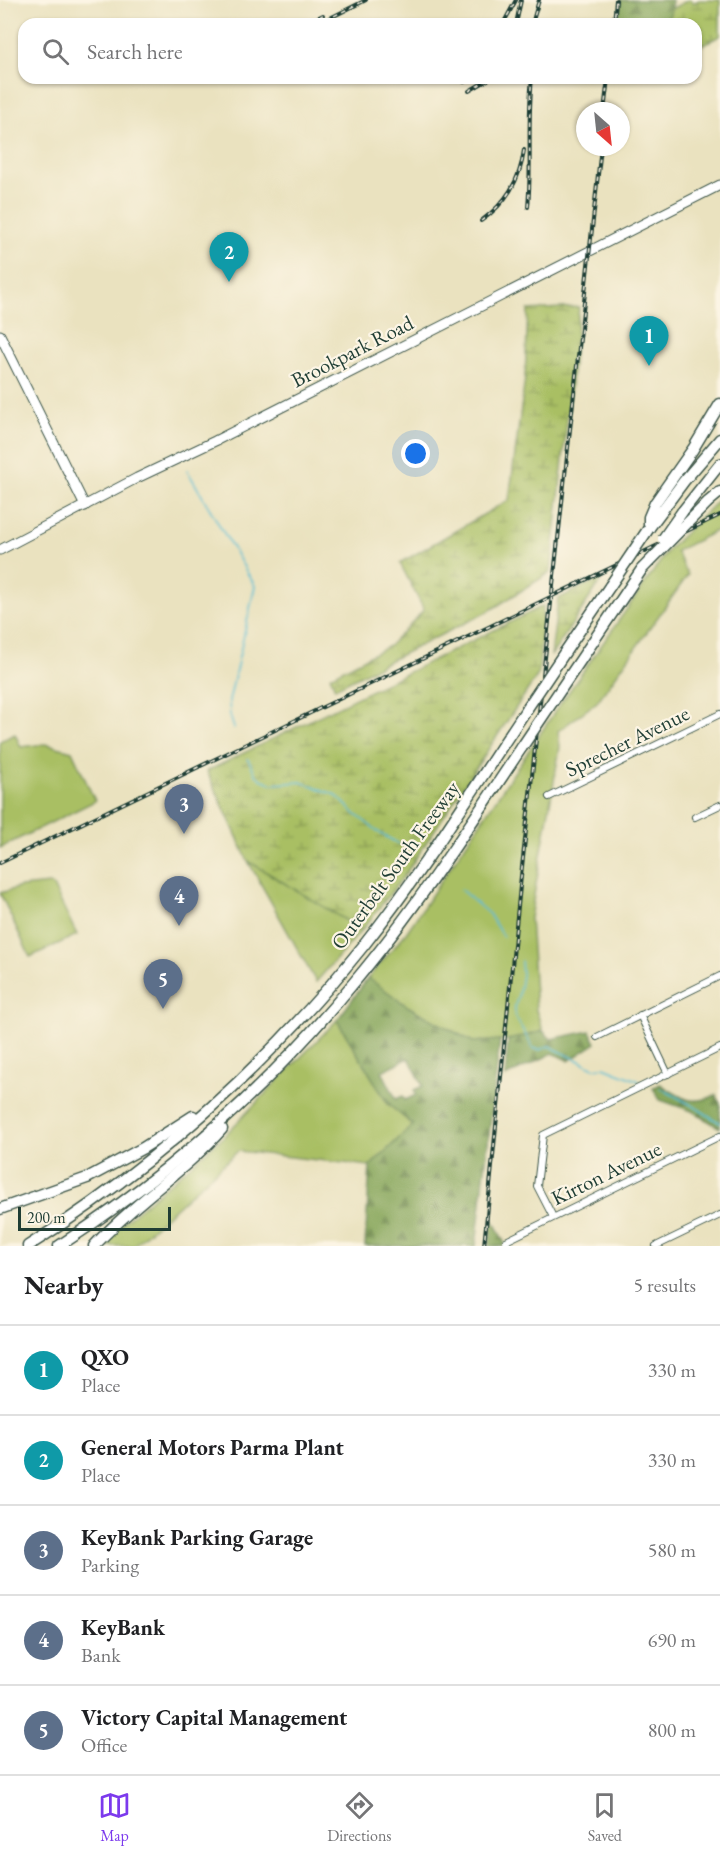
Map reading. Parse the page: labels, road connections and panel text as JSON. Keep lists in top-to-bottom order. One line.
{"streets":{"highway":["Outerbelt South Freeway"],"main road":["Brookpark Road"],"street":["Sprecher Avenue","Kirton Avenue"]},"scale_bar":"200 m","north":"bottom right","page":{"search":"Search here","pins":["2","1","3","4","5"],"scale":"200 m","heading":["Nearby","5 results"],"list":[{"mark":"1","name":"QXO","note":"Place","value":"330 m"},{"mark":"2","name":"General Motors Parma Plant","note":"Place","value":"330 m"},{"mark":"3","name":"KeyBank Parking Garage","note":"Parking","value":"580 m"},{"mark":"4","name":"KeyBank","note":"Bank","value":"690 m"},{"mark":"5","name":"Victory Capital Management","note":"Office","value":"800 m"}],"nav":["Map","Directions","Saved"]}}
